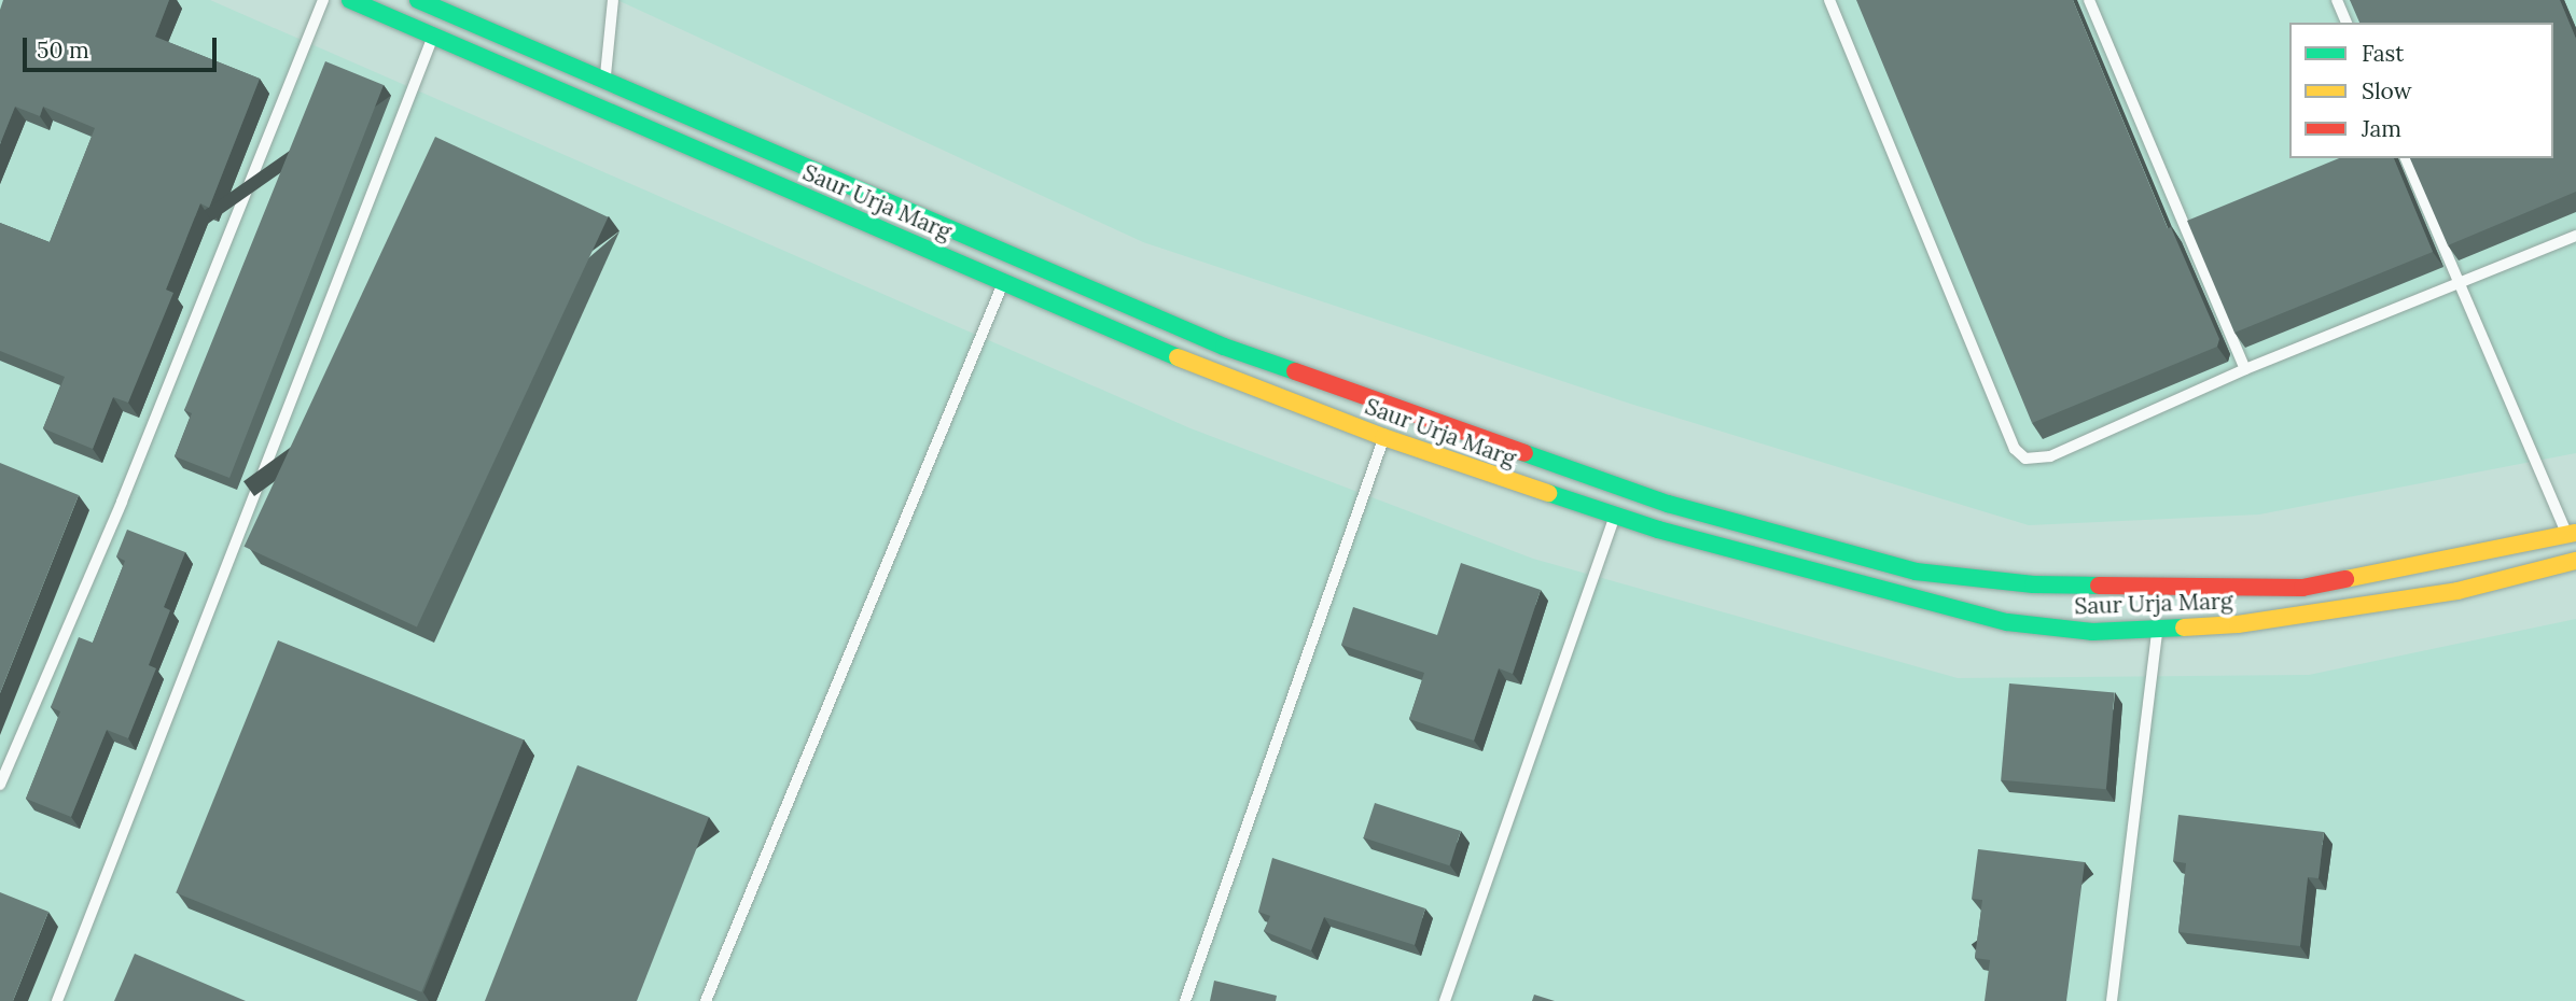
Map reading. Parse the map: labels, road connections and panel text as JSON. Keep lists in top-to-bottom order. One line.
{"streets":{"street":["Saur Urja Marg"]},"legend":["Fast","Slow","Jam"],"scale_bar":"50 m"}
